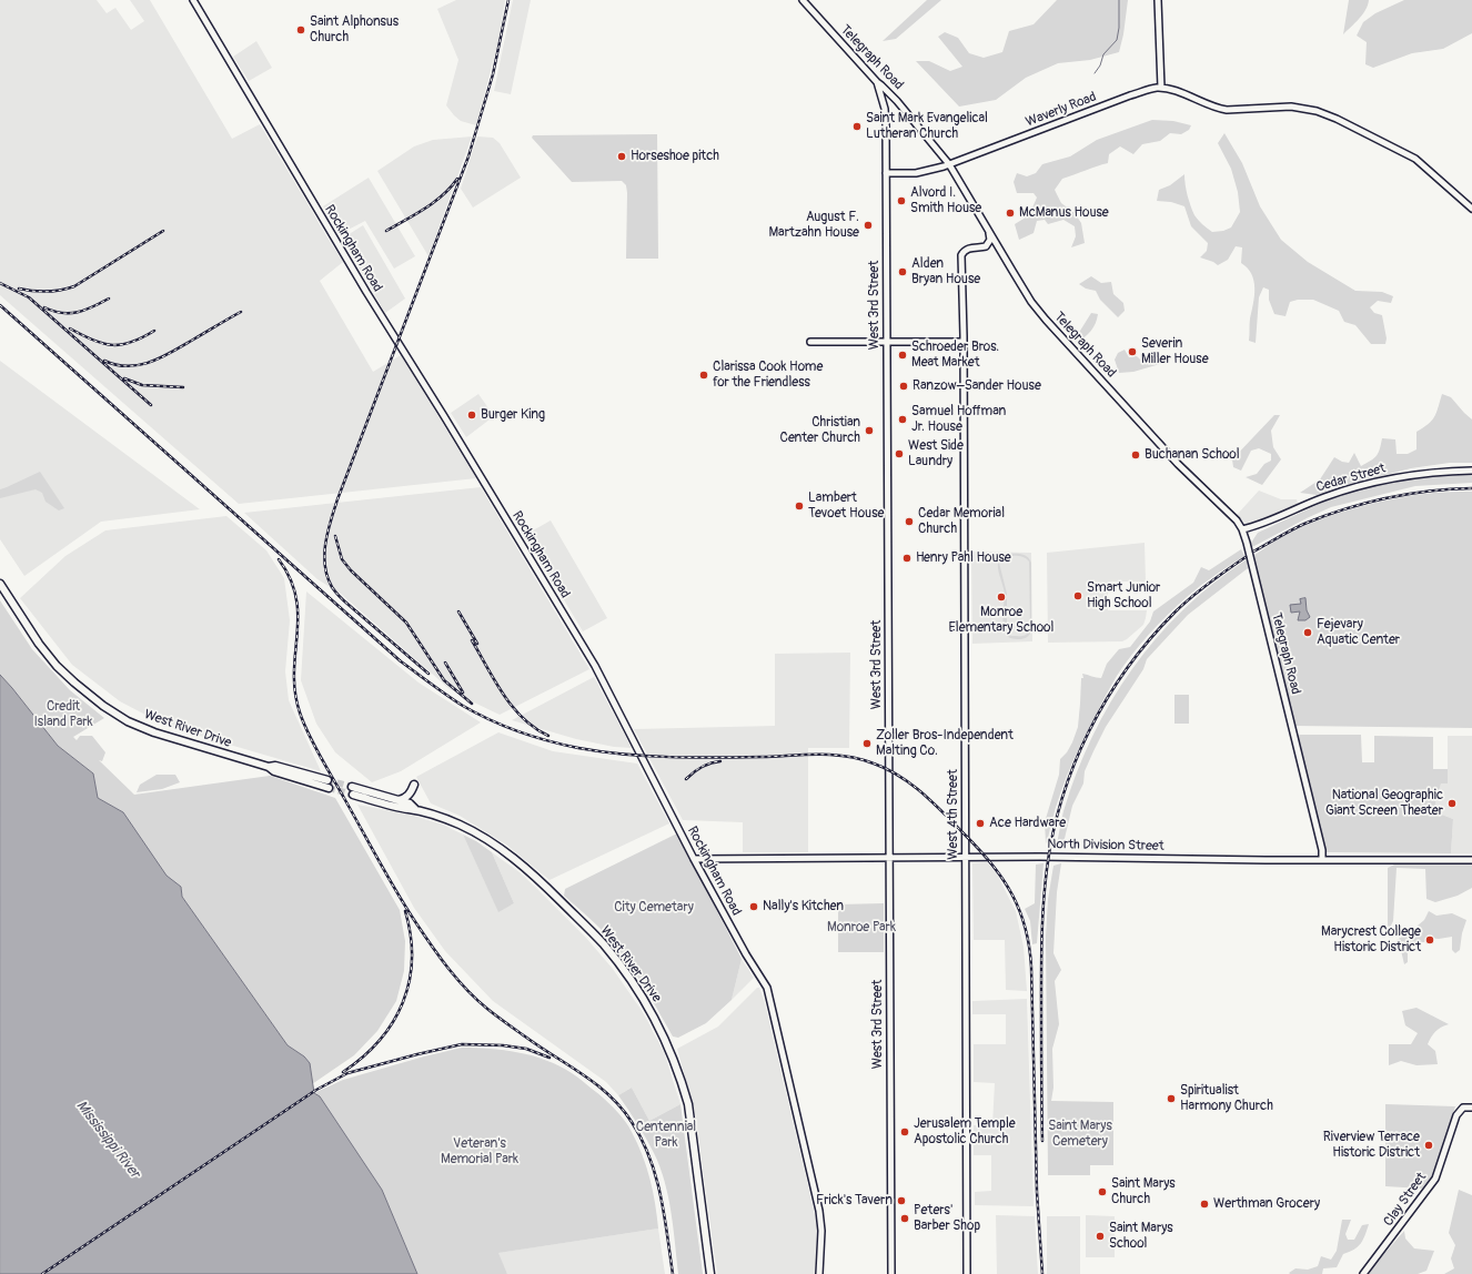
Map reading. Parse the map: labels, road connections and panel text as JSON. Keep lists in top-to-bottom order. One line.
{"streets":{"main road":["West River Drive"],"street":["Telegraph Road","Waverly Road","Rockingham Road","West 3rd Street","Cedar Street","West 4th Street","North Division Street","Clay Street"]},"crossings":[["Telegraph Road","Waverly Road"],["Telegraph Road","West 3rd Street"],["Telegraph Road","Cedar Street"],["Telegraph Road","North Division Street"],["Waverly Road","West 3rd Street"],["Rockingham Road","North Division Street"],["West 3rd Street","North Division Street"],["West 4th Street","North Division Street"]],"water":["Mississippi River"],"parks":["Credit Island Park","City Cemetary","Monroe Park","Saint Marys Cemetery","Centennial Park","Veteran's Memorial Park"],"places":["Saint Alphonsus Church","Saint Mark Evangelical Lutheran Church","Horseshoe pitch","Alvord I. Smith House","McManus House","August F. Martzahn House","Alden Bryan House","Severin Miller House","Schroeder Bros. Meat Market","Clarissa Cook Home for the Friendless","Ranzow–Sander House","Burger King","Samuel Hoffman Jr. House","Christian Center Church","West Side Laundry","Buchanan School","Lambert Tevoet House","Cedar Memorial Church","Henry Pahl House","Smart Junior High School","Monroe Elementary School","Fejevary Aquatic Center","Zoller Bros-Independent Malting Co.","National Geographic Giant Screen Theater","Ace Hardware","Nally's Kitchen","Marycrest College Historic District","Spiritualist Harmony Church","Jerusalem Temple Apostolic Church","Riverview Terrace Historic District","Saint Marys Church","Frick's Tavern","Werthman Grocery","Peters' Barber Shop","Saint Marys School"]}
